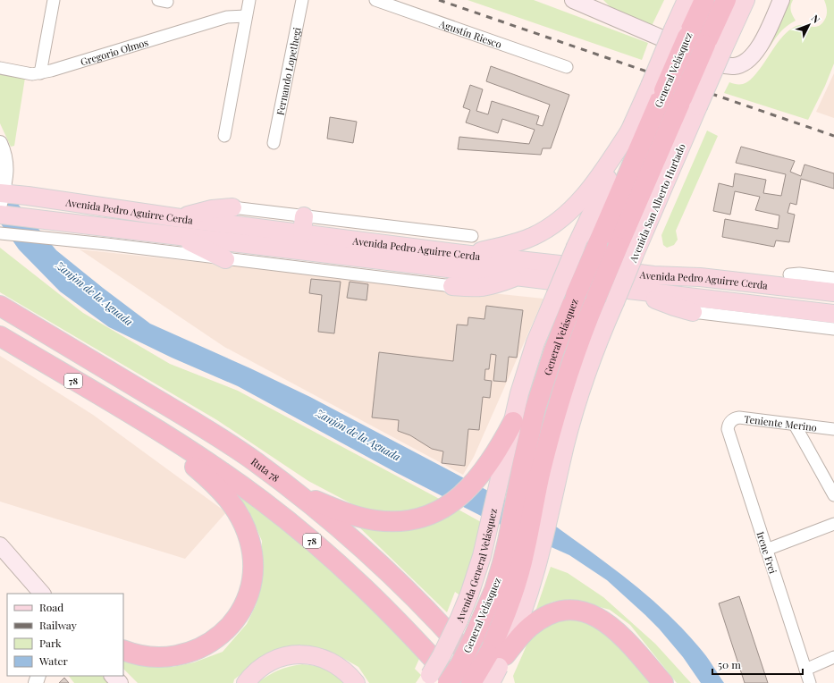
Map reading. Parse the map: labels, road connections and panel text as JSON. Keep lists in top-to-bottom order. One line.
{"streets":{"highway":["General Velásquez","78","Ruta 78"],"main road":["Avenida Pedro Aguirre Cerda","Avenida General Velásquez"],"street":["Agustín Riesco","Gregorio Olmos","Fernando Lopethegi","Teniente Merino","Irene Frei"]},"crossings":[["General Velásquez","Ruta 78"],["General Velásquez","Avenida General Velásquez"],["Teniente Merino","Irene Frei"]],"water":["Zanjón de la Aguada"],"legend":["Road","Railway","Park","Water"],"scale_bar":"50 m","north":"top right"}
